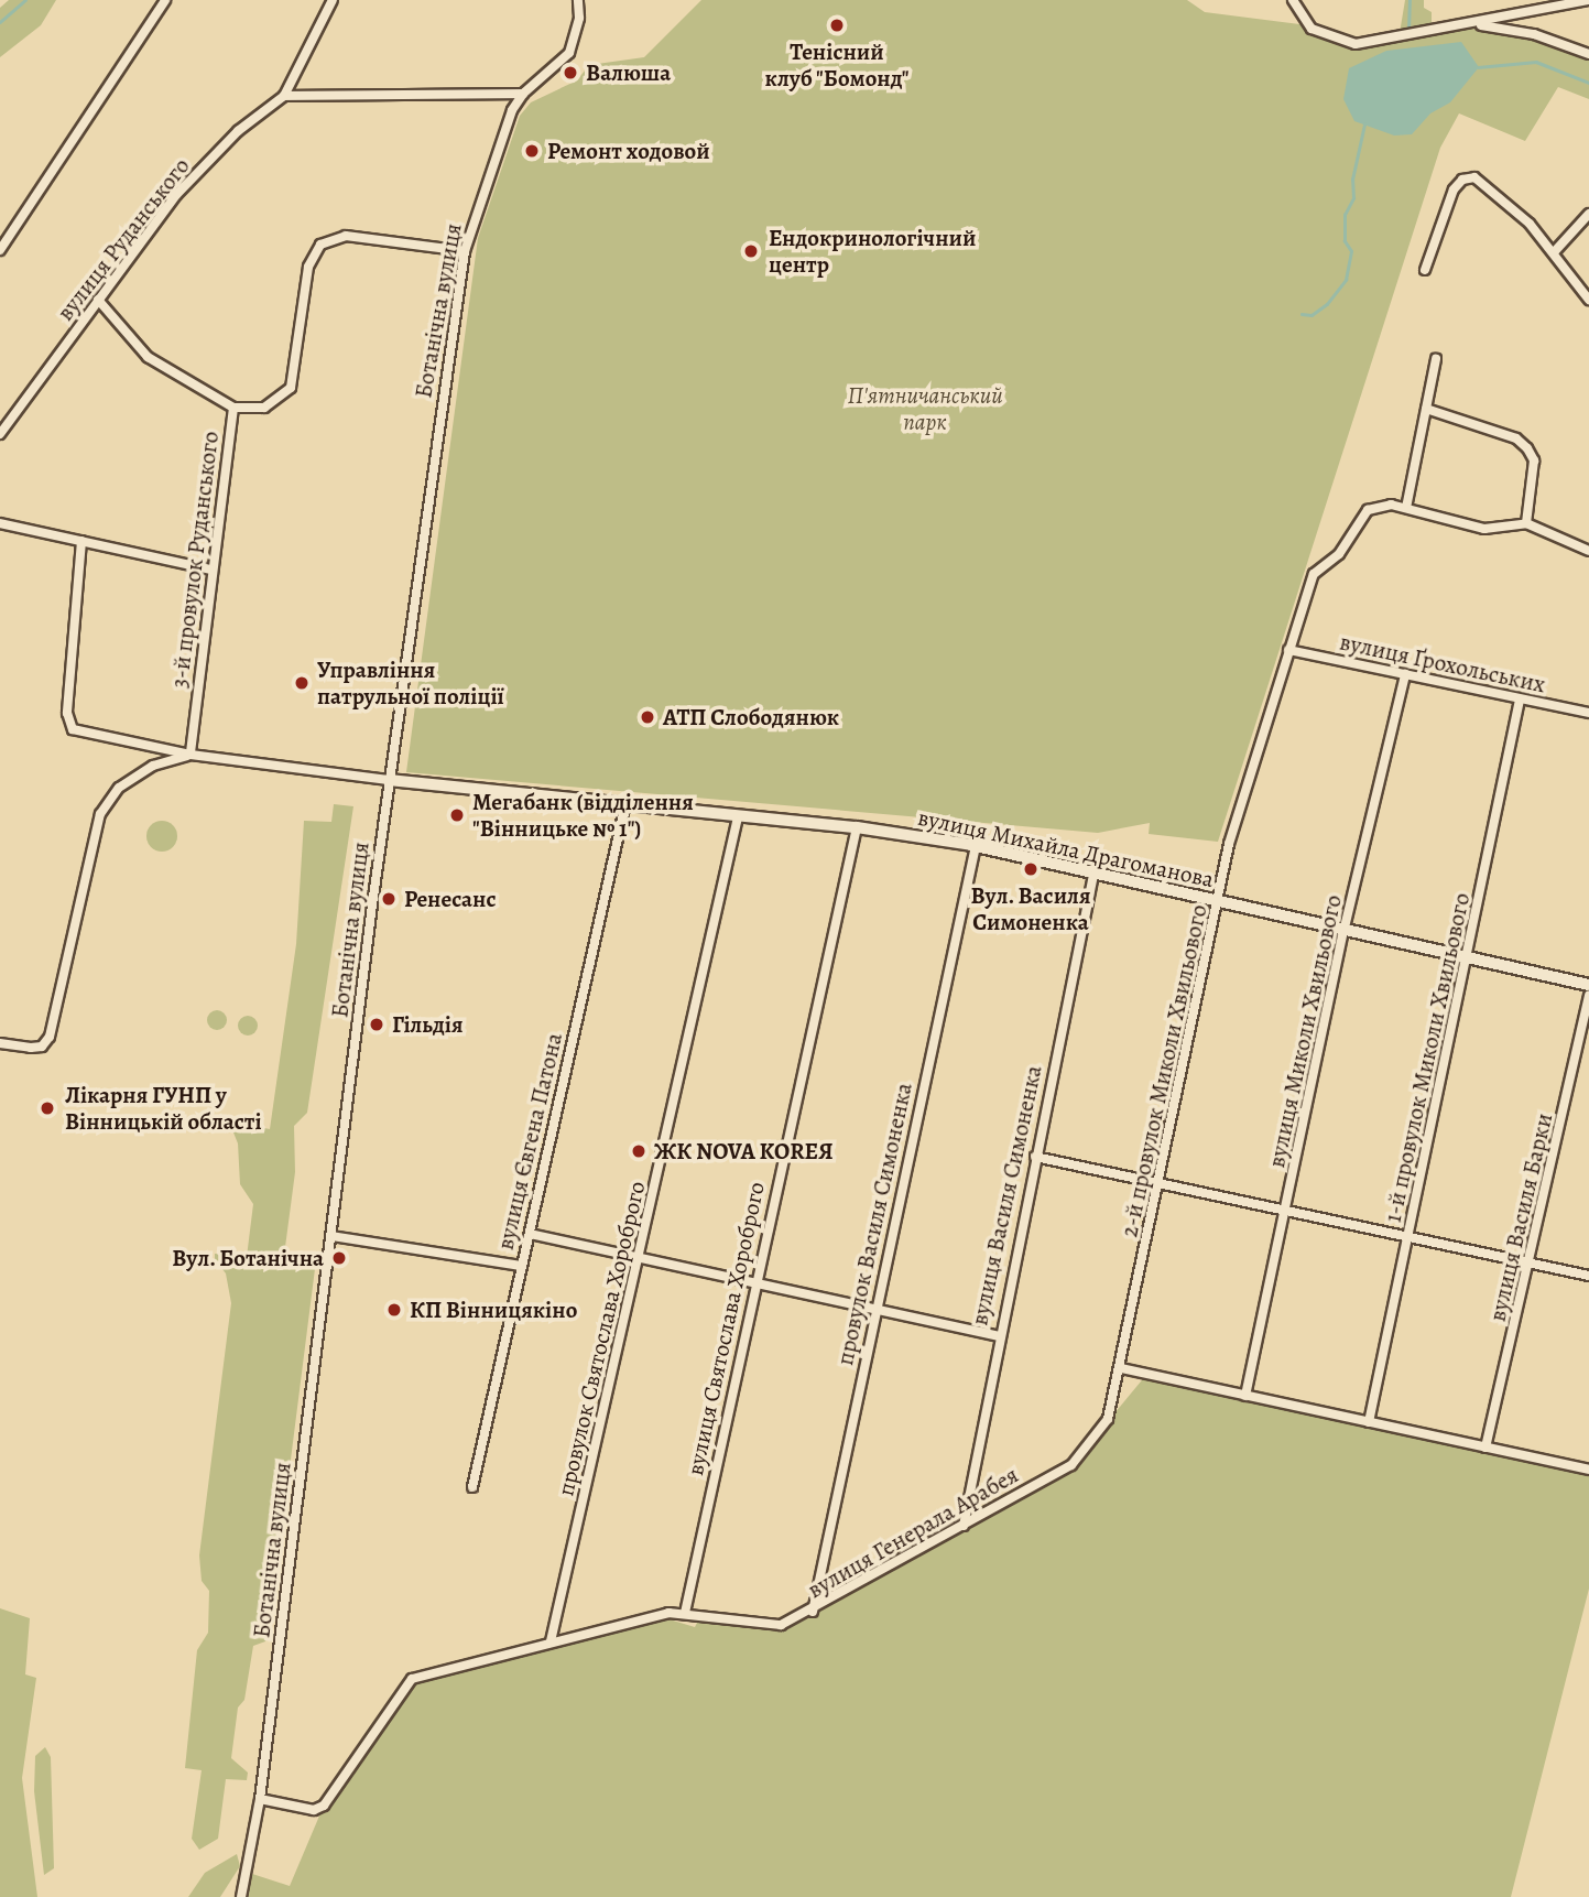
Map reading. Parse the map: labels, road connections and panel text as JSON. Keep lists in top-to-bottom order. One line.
{"streets":{"street":["вулиця Руданського","Ботанічна вулиця","3-й провулок Руданського","вулиця Ґрохольських","вулиця Михайла Драгоманова","вулиця Миколи Хвильового","1-й провулок Миколи Хвильового","2-й провулок Миколи Хвильового","вулиця Євгена Патона","вулиця Василя Симоненка","вулиця Василя Барки","провулок Василя Симоненка","вулиця Святослава Хороброго","провулок Святослава Хороброго","вулиця Генерала Арабея"]},"crossings":[["вулиця Руданського","3-й провулок Руданського"],["Ботанічна вулиця","вулиця Михайла Драгоманова"],["Ботанічна вулиця","вулиця Генерала Арабея"],["вулиця Ґрохольських","вулиця Миколи Хвильового"],["вулиця Ґрохольських","1-й провулок Миколи Хвильового"],["вулиця Ґрохольських","2-й провулок Миколи Хвильового"],["вулиця Михайла Драгоманова","вулиця Миколи Хвильового"],["вулиця Михайла Драгоманова","1-й провулок Миколи Хвильового"],["вулиця Михайла Драгоманова","2-й провулок Миколи Хвильового"],["вулиця Михайла Драгоманова","вулиця Євгена Патона"],["вулиця Михайла Драгоманова","вулиця Василя Симоненка"],["вулиця Михайла Драгоманова","провулок Василя Симоненка"],["вулиця Михайла Драгоманова","вулиця Святослава Хороброго"],["вулиця Михайла Драгоманова","провулок Святослава Хороброго"],["2-й провулок Миколи Хвильового","вулиця Генерала Арабея"],["вулиця Василя Симоненка","вулиця Генерала Арабея"],["провулок Василя Симоненка","вулиця Генерала Арабея"],["вулиця Святослава Хороброго","вулиця Генерала Арабея"],["провулок Святослава Хороброго","вулиця Генерала Арабея"]],"parks":["П'ятничанський парк"],"places":["Тенісний клуб \"Бомонд\"","Валюша","Ремонт ходовой","Ендокринологічний центр","Управління патрульної поліції","АТП Слободянюк","Мегабанк (відділення \"Вінницьке № 1\")","Вул. Василя Симоненка","Ренесанс","Гільдія","Лікарня ГУНП у Вінницькій області","ЖК NOVA KOREЯ","Вул. Ботанічна","КП Вінницякіно"]}
